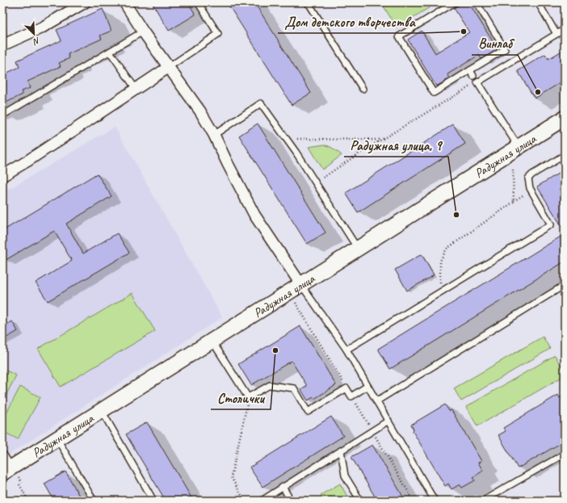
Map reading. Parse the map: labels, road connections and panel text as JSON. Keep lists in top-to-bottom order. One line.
{"streets":{"street":["Радужная улица"]},"places":["Дом детского творчества","Винлаб","Радужная улица, 9","Столички"],"north":"bottom right"}
